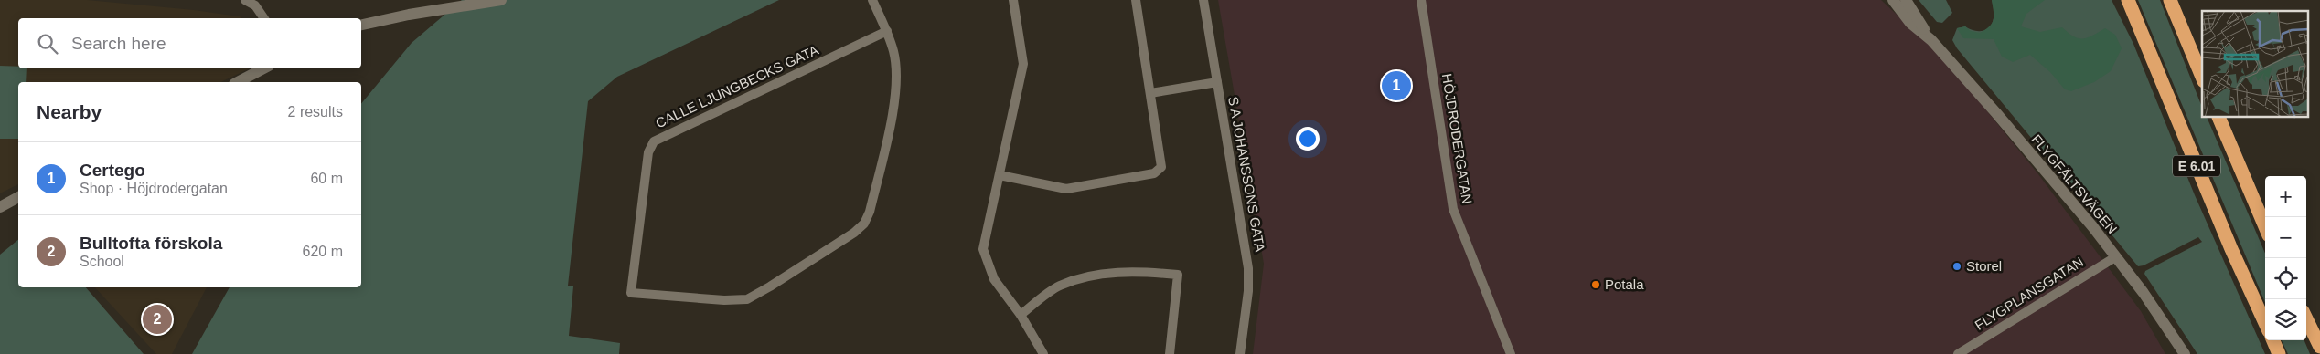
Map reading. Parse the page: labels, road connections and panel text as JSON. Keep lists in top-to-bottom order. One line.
{"streets":{"highway":["E 6.01"],"street":["CALLE LJUNGBECKS GATA","HÖJDRODERGATAN","S A JOHANSSONS GATA","FLYGFÄLTSVÄGEN","FLYGPLANSGATAN"]},"crossings":[["FLYGFÄLTSVÄGEN","FLYGPLANSGATAN"]],"places":["Storel","Potala"],"page":{"search":"Search here","pins":["1","2"],"heading":["Nearby","2 results"],"list":[{"mark":"1","name":"Certego","note":"Shop · Höjdrodergatan","value":"60 m"},{"mark":"2","name":"Bulltofta förskola","note":"School","value":"620 m"}],"map_buttons":["+","−"]}}
